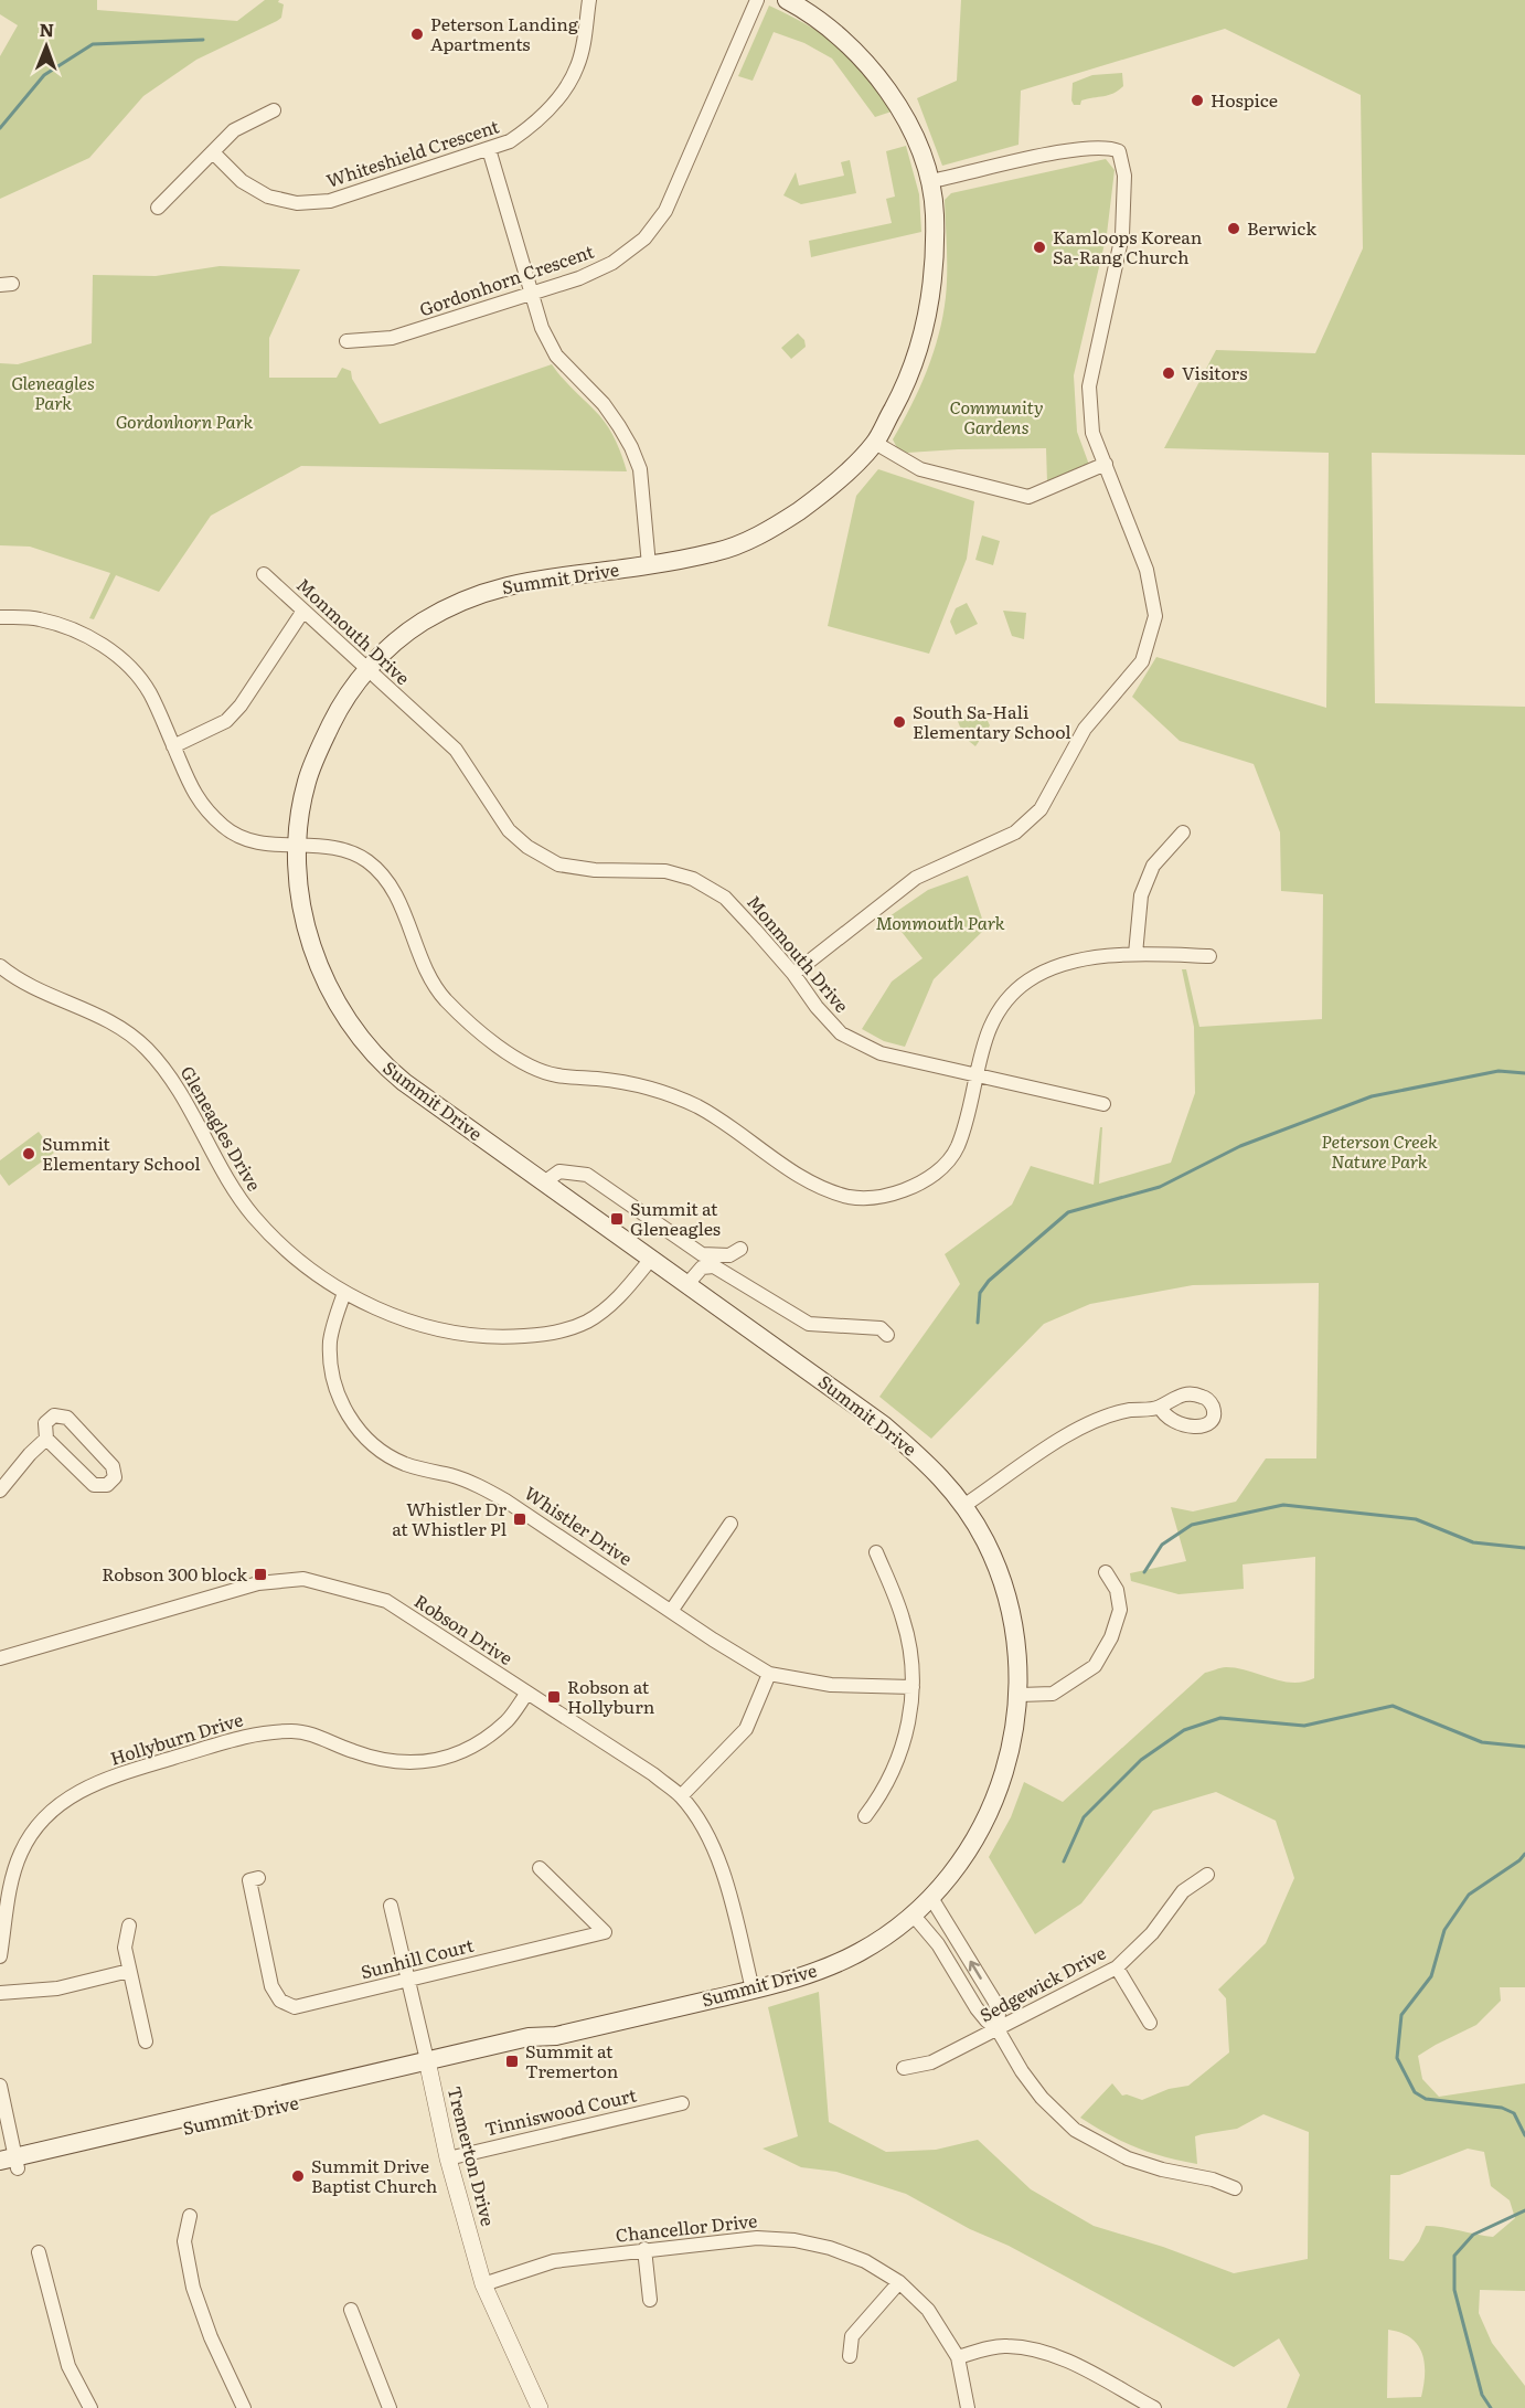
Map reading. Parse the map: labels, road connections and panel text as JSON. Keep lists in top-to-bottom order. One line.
{"streets":{"main road":["Summit Drive"],"street":["Whiteshield Crescent","Gordonhorn Crescent","Monmouth Drive","Gleneagles Drive","Whistler Drive","Robson Drive","Hollyburn Drive","Sunhill Court","Sedgewick Drive","Tinniswood Court","Tremerton Drive","Chancellor Drive"]},"crossings":[["Summit Drive","Monmouth Drive"],["Summit Drive","Gleneagles Drive"],["Summit Drive","Robson Drive"],["Summit Drive","Tremerton Drive"],["Gleneagles Drive","Whistler Drive"],["Robson Drive","Hollyburn Drive"],["Sunhill Court","Tremerton Drive"],["Tinniswood Court","Tremerton Drive"],["Tremerton Drive","Chancellor Drive"]],"parks":["Gleneagles Park","Community Gardens","Gordonhorn Park","Monmouth Park","Peterson Creek Nature Park"],"places":{"other":["Peterson Landing Apartments","Hospice","Berwick","Kamloops Korean Sa-Rang Church","Visitors","South Sa-Hali Elementary School","Summit Elementary School","Summit Drive Baptist Church"],"transit":["Summit at Gleneagles","Whistler Dr at Whistler Pl","Robson 300 block","Robson at Hollyburn","Summit at Tremerton"]},"north":"top"}
